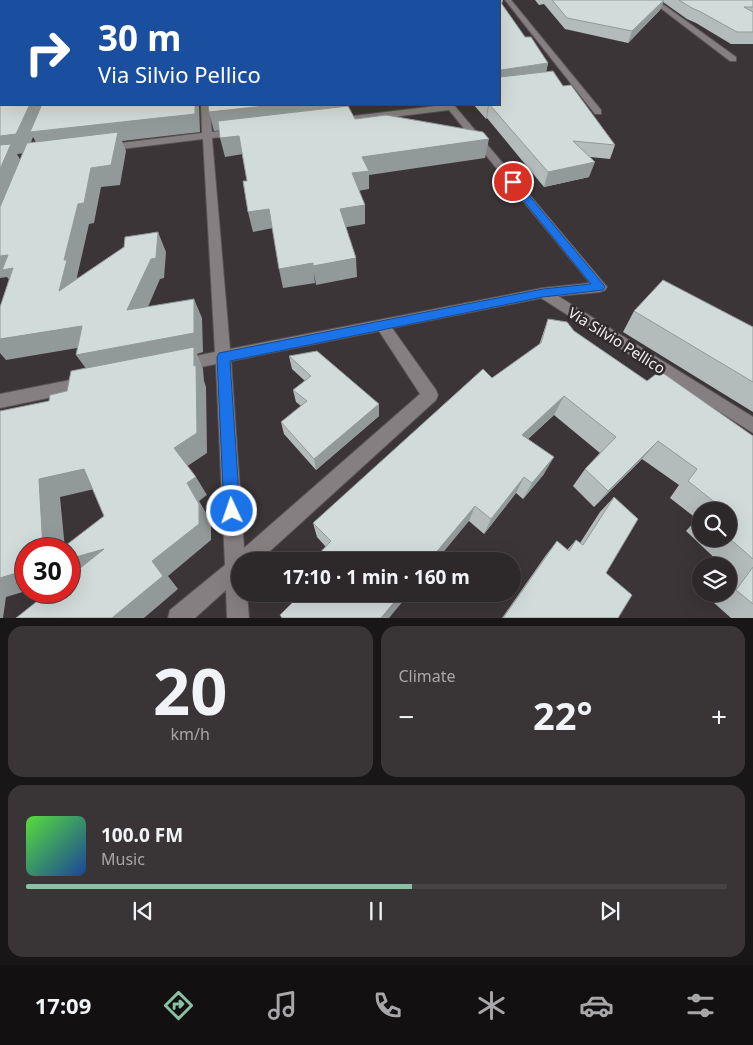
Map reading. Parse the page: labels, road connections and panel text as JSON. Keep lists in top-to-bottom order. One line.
{"streets":{"street":["Via Silvio Pellico"]},"page":{"turn":["30 m","Via Silvio Pellico"],"limit":"30","trip":"17:10 · 1 min · 160 m","tile":[["20","km/h"],"Climate"],"heat":["−","22°","+"],"song":["100.0 FM","Music"],"tabs":"17:09"}}
